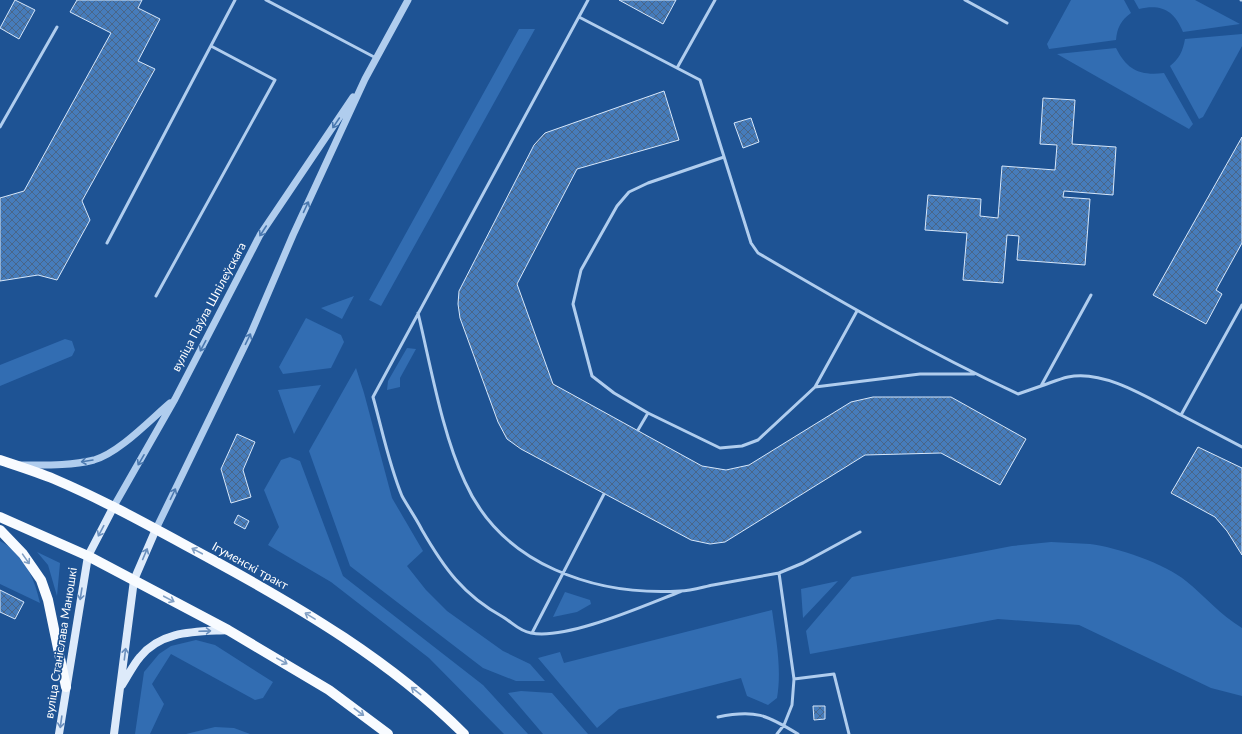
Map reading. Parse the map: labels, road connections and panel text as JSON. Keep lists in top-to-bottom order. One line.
{"streets":{"main road":["вуліца Паўла Шпілеўскага","Ігуменскі тракт","вуліца Станіслава Манюшкі"]},"crossings":[["вуліца Паўла Шпілеўскага","Ігуменскі тракт"],["вуліца Паўла Шпілеўскага","вуліца Станіслава Манюшкі"]]}
